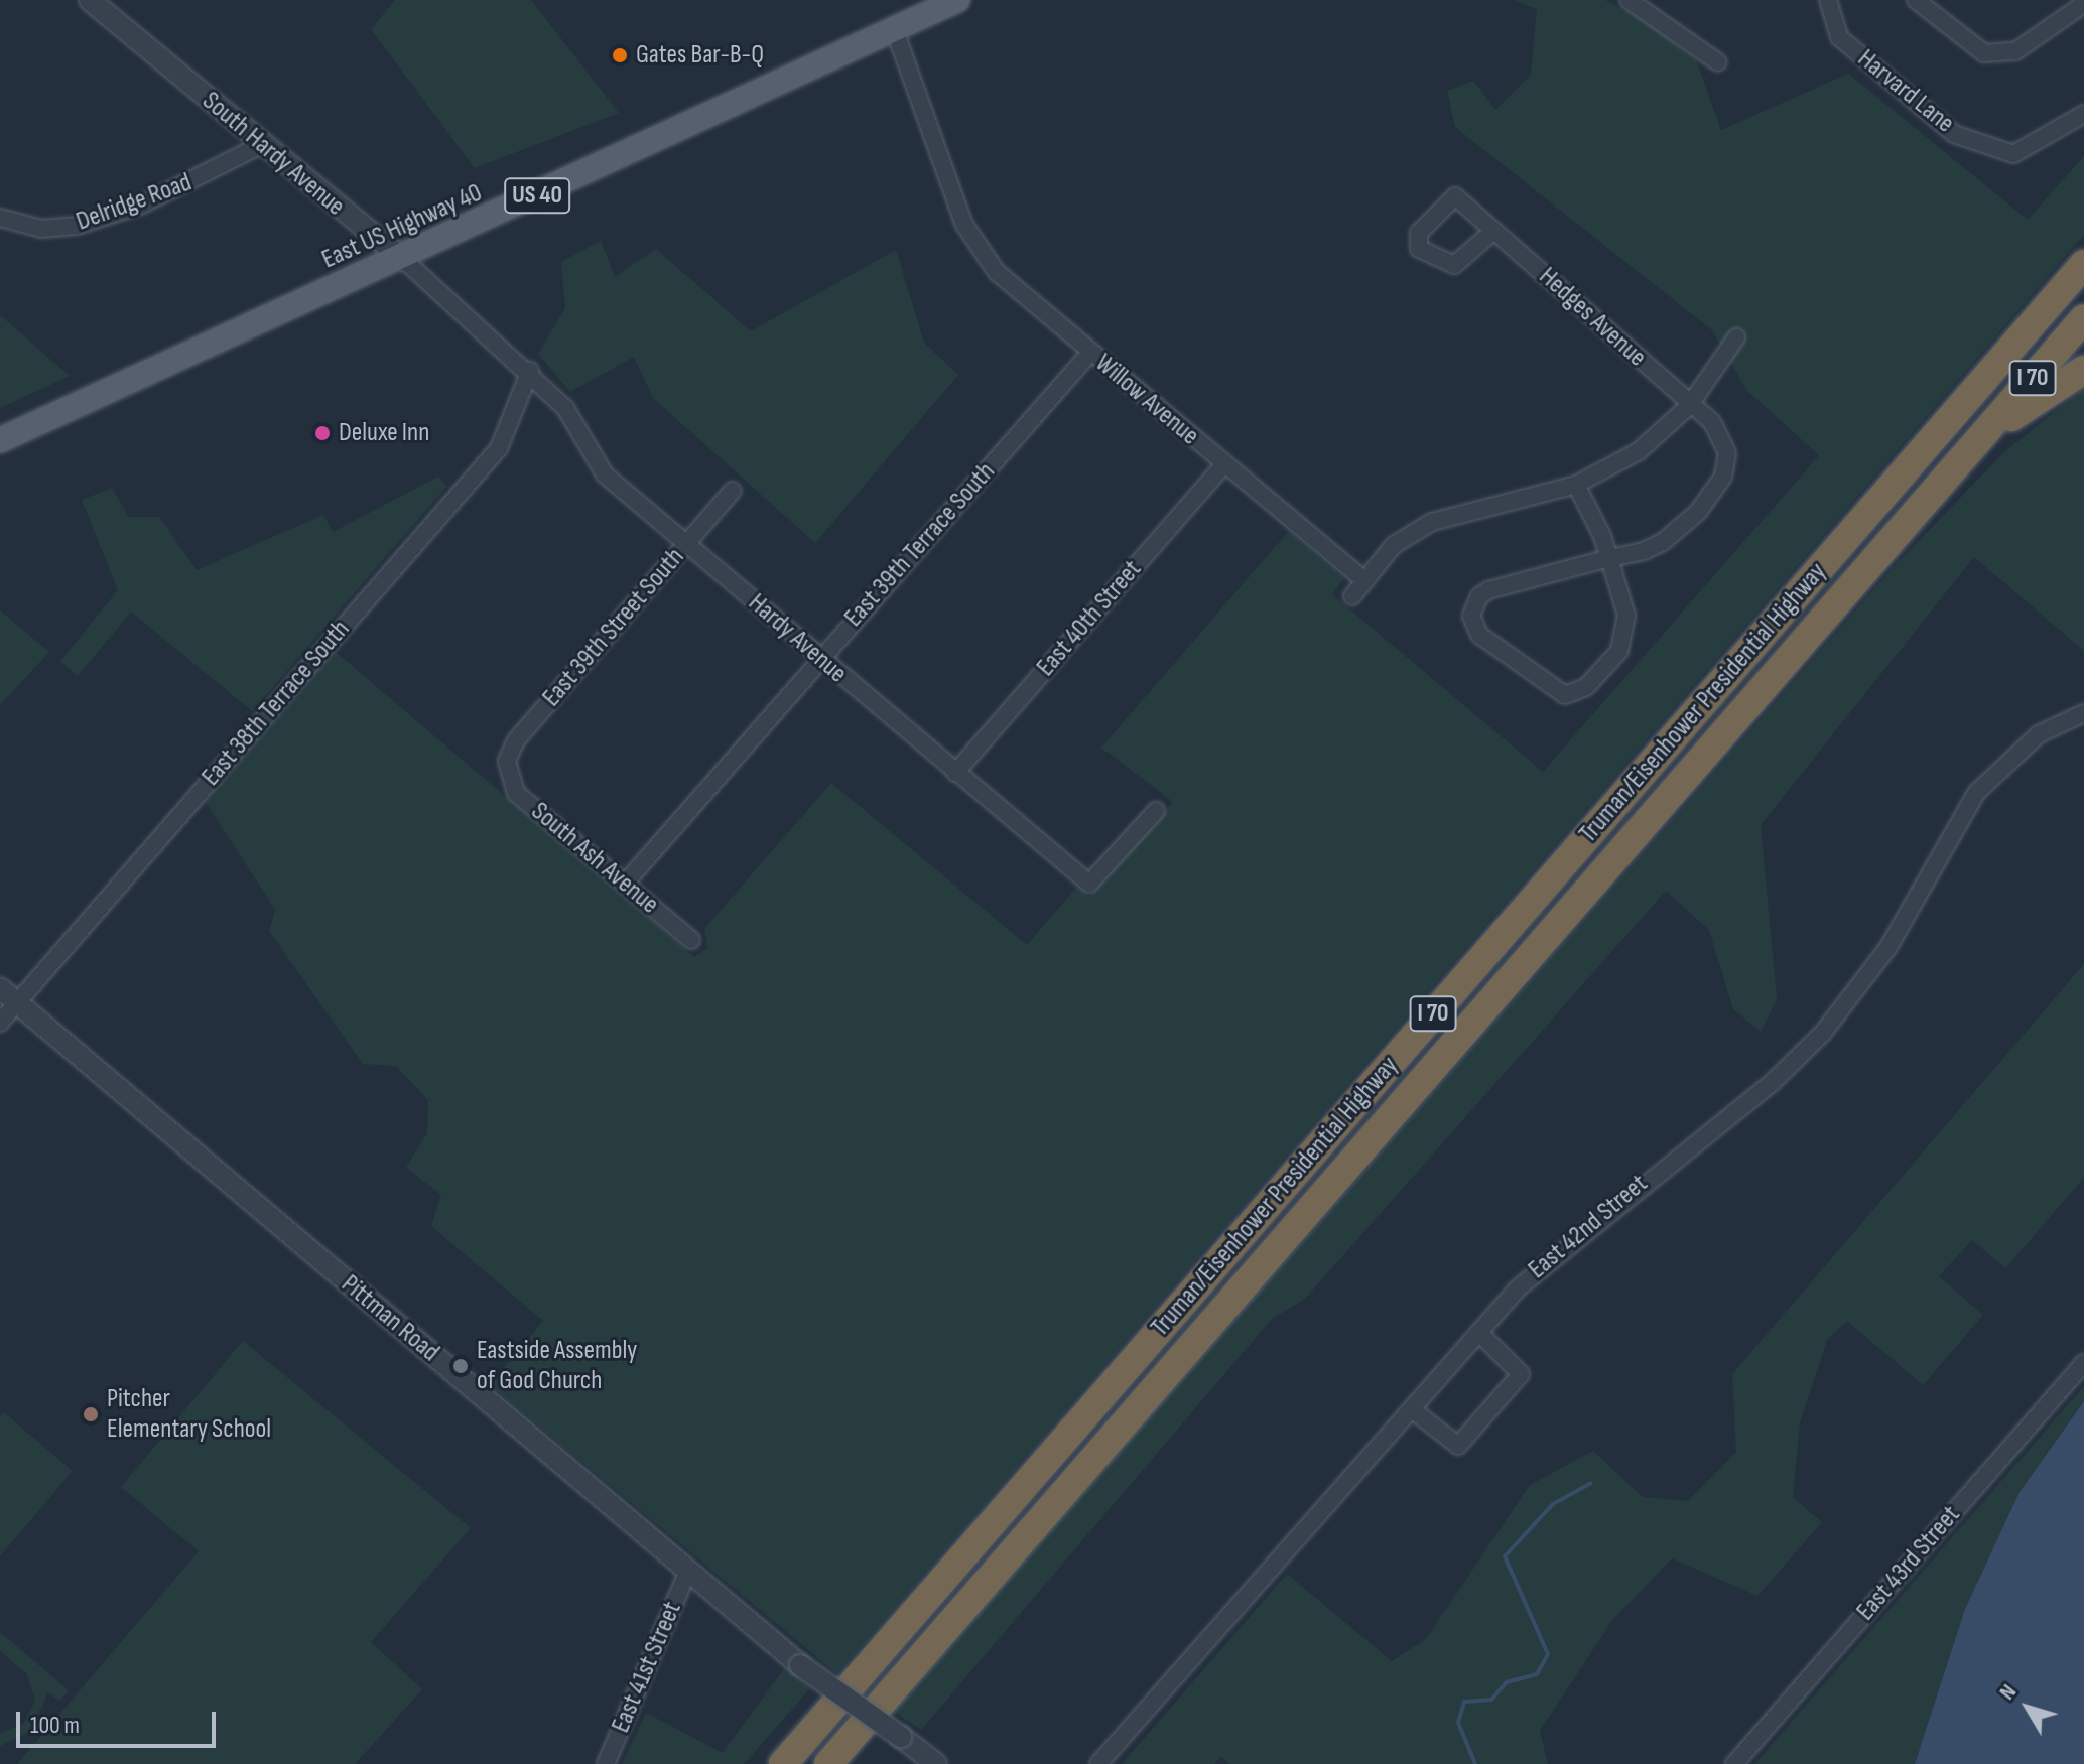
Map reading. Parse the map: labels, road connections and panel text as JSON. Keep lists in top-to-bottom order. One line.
{"streets":{"highway":["I 70","Truman/Eisenhower Presidential Highway"],"main road":["US 40","East US Highway 40"],"street":["Harvard Lane","South Hardy Avenue","Delridge Road","Hedges Avenue","Willow Avenue","East 39th Terrace South","East 40th Street","East 39th Street South","Hardy Avenue","East 38th Terrace South","South Ash Avenue","East 42nd Street","Pittman Road","East 43rd Street","East 41st Street"]},"crossings":[["South Hardy Avenue","Delridge Road"],["South Hardy Avenue","East US Highway 40"],["South Hardy Avenue","Hardy Avenue"],["South Hardy Avenue","East 38th Terrace South"],["East US Highway 40","Willow Avenue"],["Willow Avenue","East 39th Terrace South"],["Willow Avenue","East 40th Street"],["East 39th Terrace South","Hardy Avenue"],["East 39th Terrace South","South Ash Avenue"],["East 40th Street","Hardy Avenue"],["East 39th Street South","Hardy Avenue"],["East 39th Street South","South Ash Avenue"],["Hardy Avenue","East 38th Terrace South"],["East 38th Terrace South","Pittman Road"],["Pittman Road","East 41st Street"]],"places":["Gates Bar-B-Q","Deluxe Inn","Eastside Assembly of God Church","Pitcher Elementary School"],"scale_bar":"100 m","north":"top left"}
